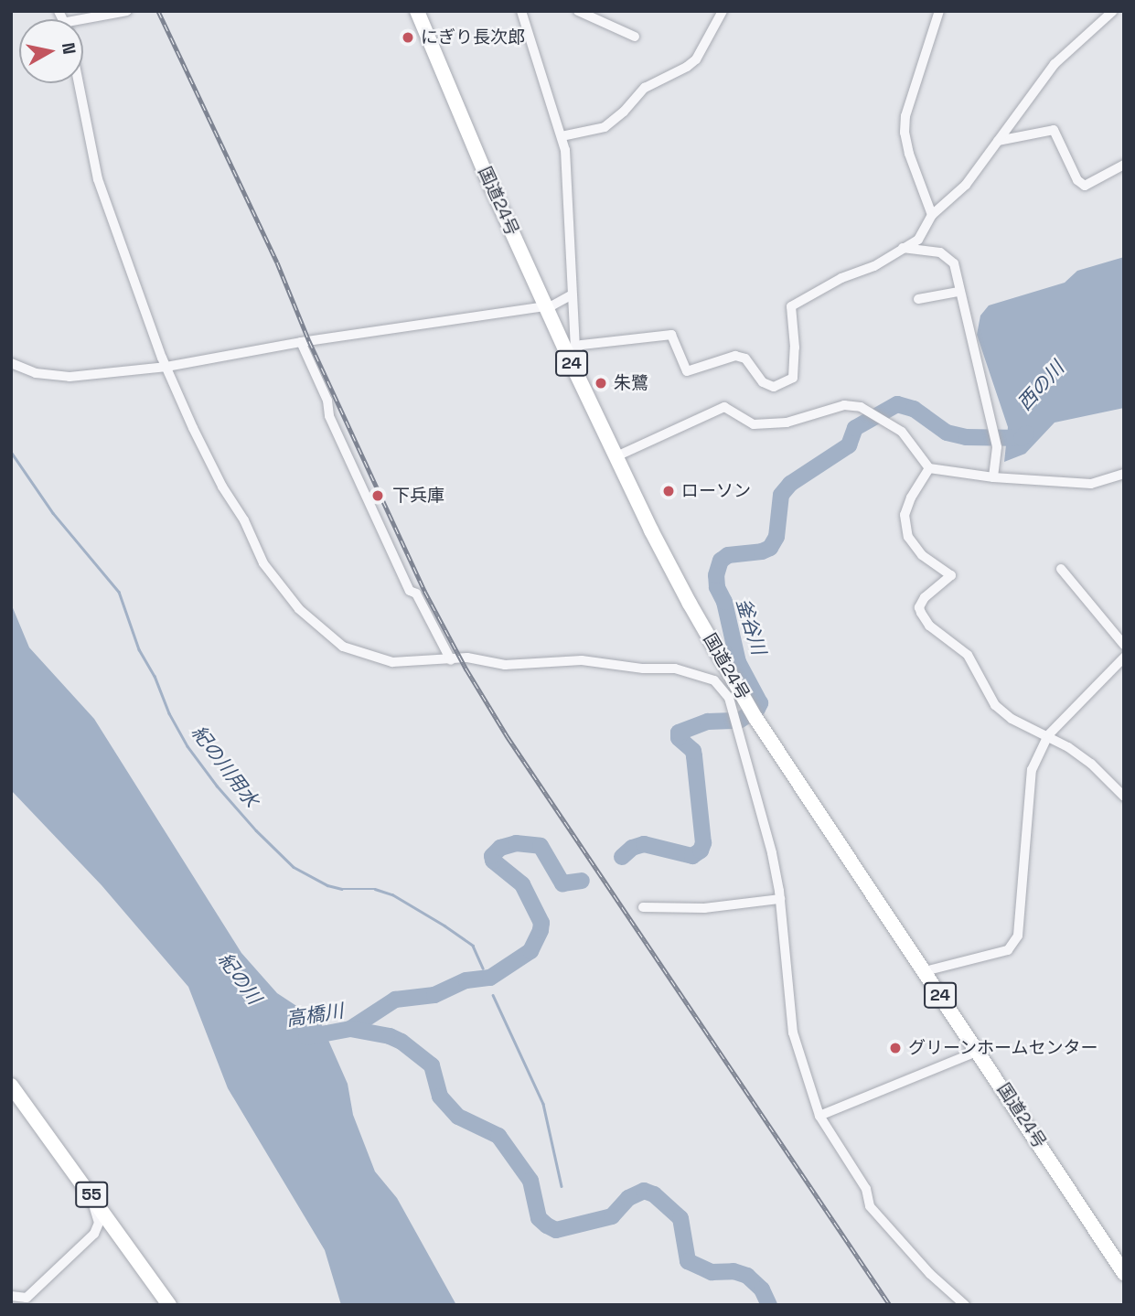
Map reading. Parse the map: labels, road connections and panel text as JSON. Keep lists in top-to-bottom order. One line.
{"streets":{"main road":["国道24号","24","55"]},"water":["西の川","釜谷川","紀の川用水","紀の川","高橋川"],"places":["にぎり長次郎","朱鷺","ローソン","下兵庫","グリーンホームセンター"],"north":"right"}
